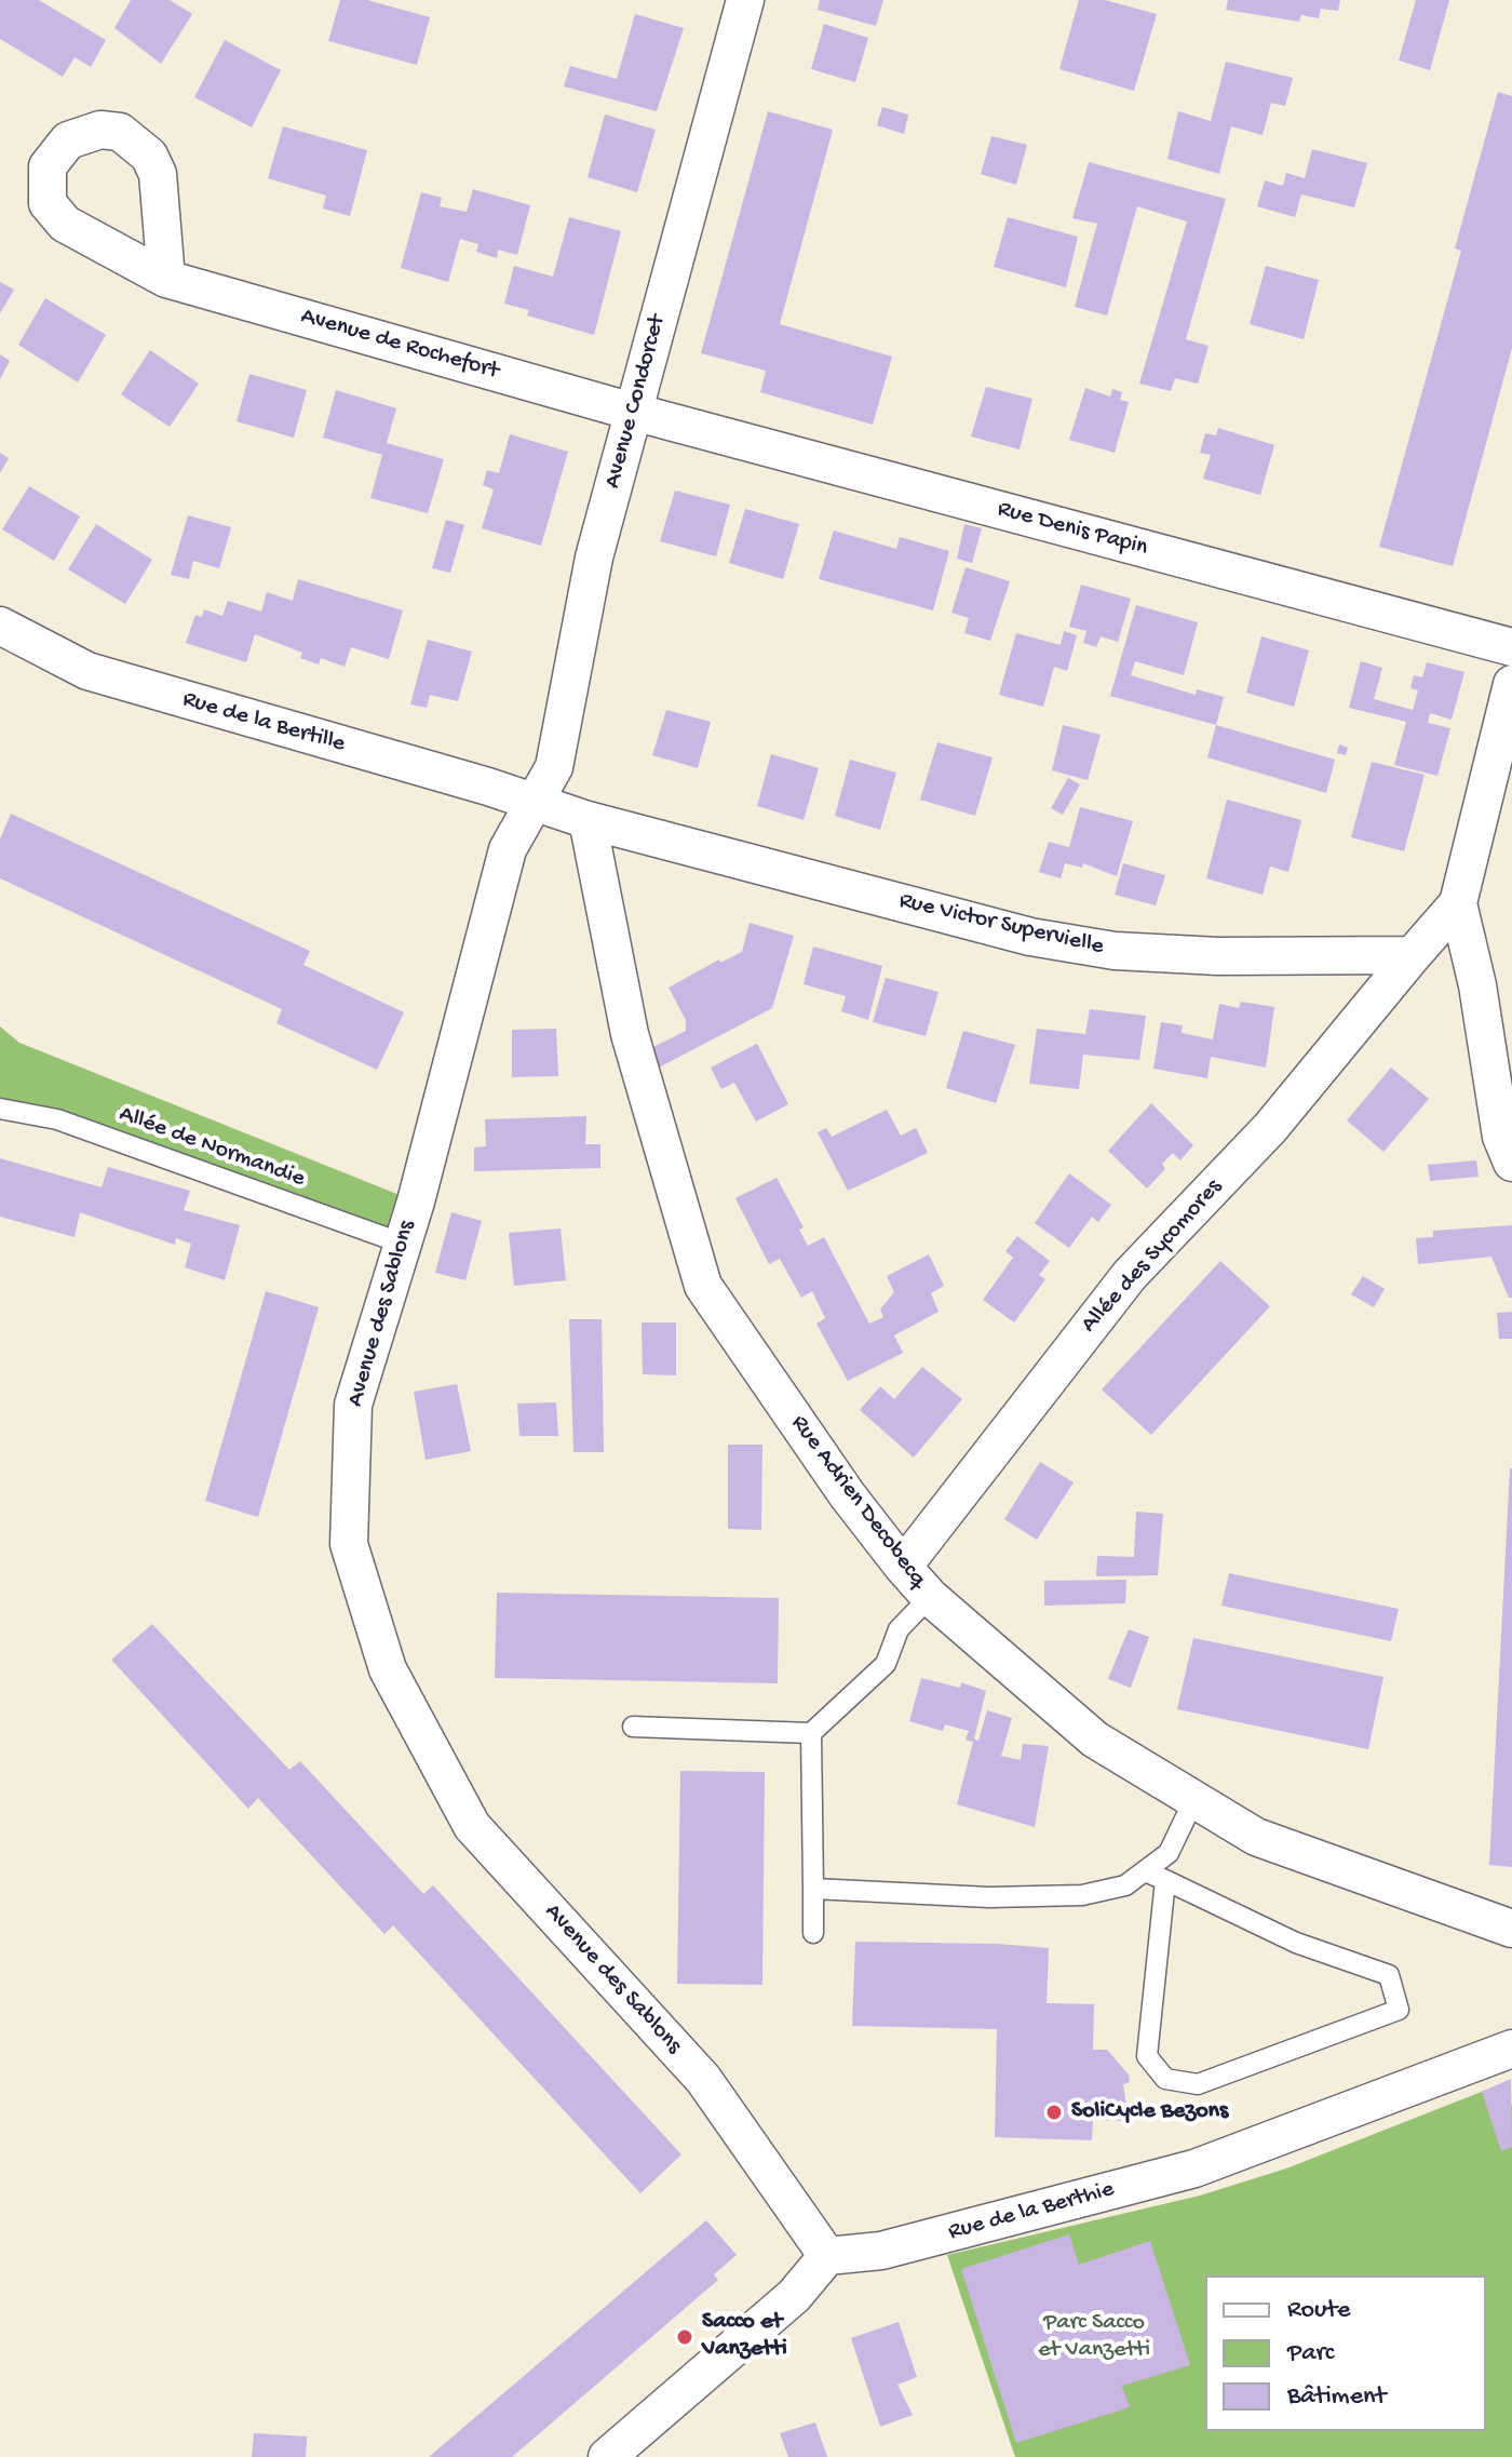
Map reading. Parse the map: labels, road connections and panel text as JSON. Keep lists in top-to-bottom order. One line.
{"streets":{"street":["Avenue de Rochefort","Avenue Condorcet","Rue Denis Papin","Rue de la Bertille","Rue Victor Supervielle","Allée des Sycomores","Avenue des Sablons","Rue Adrien Decobecq","Rue de la Berthie"],"lane":["Allée de Normandie"]},"crossings":[["Avenue de Rochefort","Avenue Condorcet"],["Avenue de Rochefort","Rue Denis Papin"],["Avenue Condorcet","Rue Denis Papin"],["Avenue Condorcet","Rue de la Bertille"],["Avenue Condorcet","Rue Victor Supervielle"],["Avenue Condorcet","Avenue des Sablons"],["Rue de la Bertille","Rue Victor Supervielle"],["Rue de la Bertille","Avenue des Sablons"],["Rue Victor Supervielle","Allée des Sycomores"],["Rue Victor Supervielle","Avenue des Sablons"],["Rue Victor Supervielle","Rue Adrien Decobecq"],["Allée de Normandie","Avenue des Sablons"],["Allée des Sycomores","Rue Adrien Decobecq"],["Avenue des Sablons","Rue de la Berthie"]],"parks":["Parc Sacco et Vanzetti"],"places":["SoliCycle Bezons","Sacco et Vanzetti"],"legend":["Route","Parc","Bâtiment"]}
